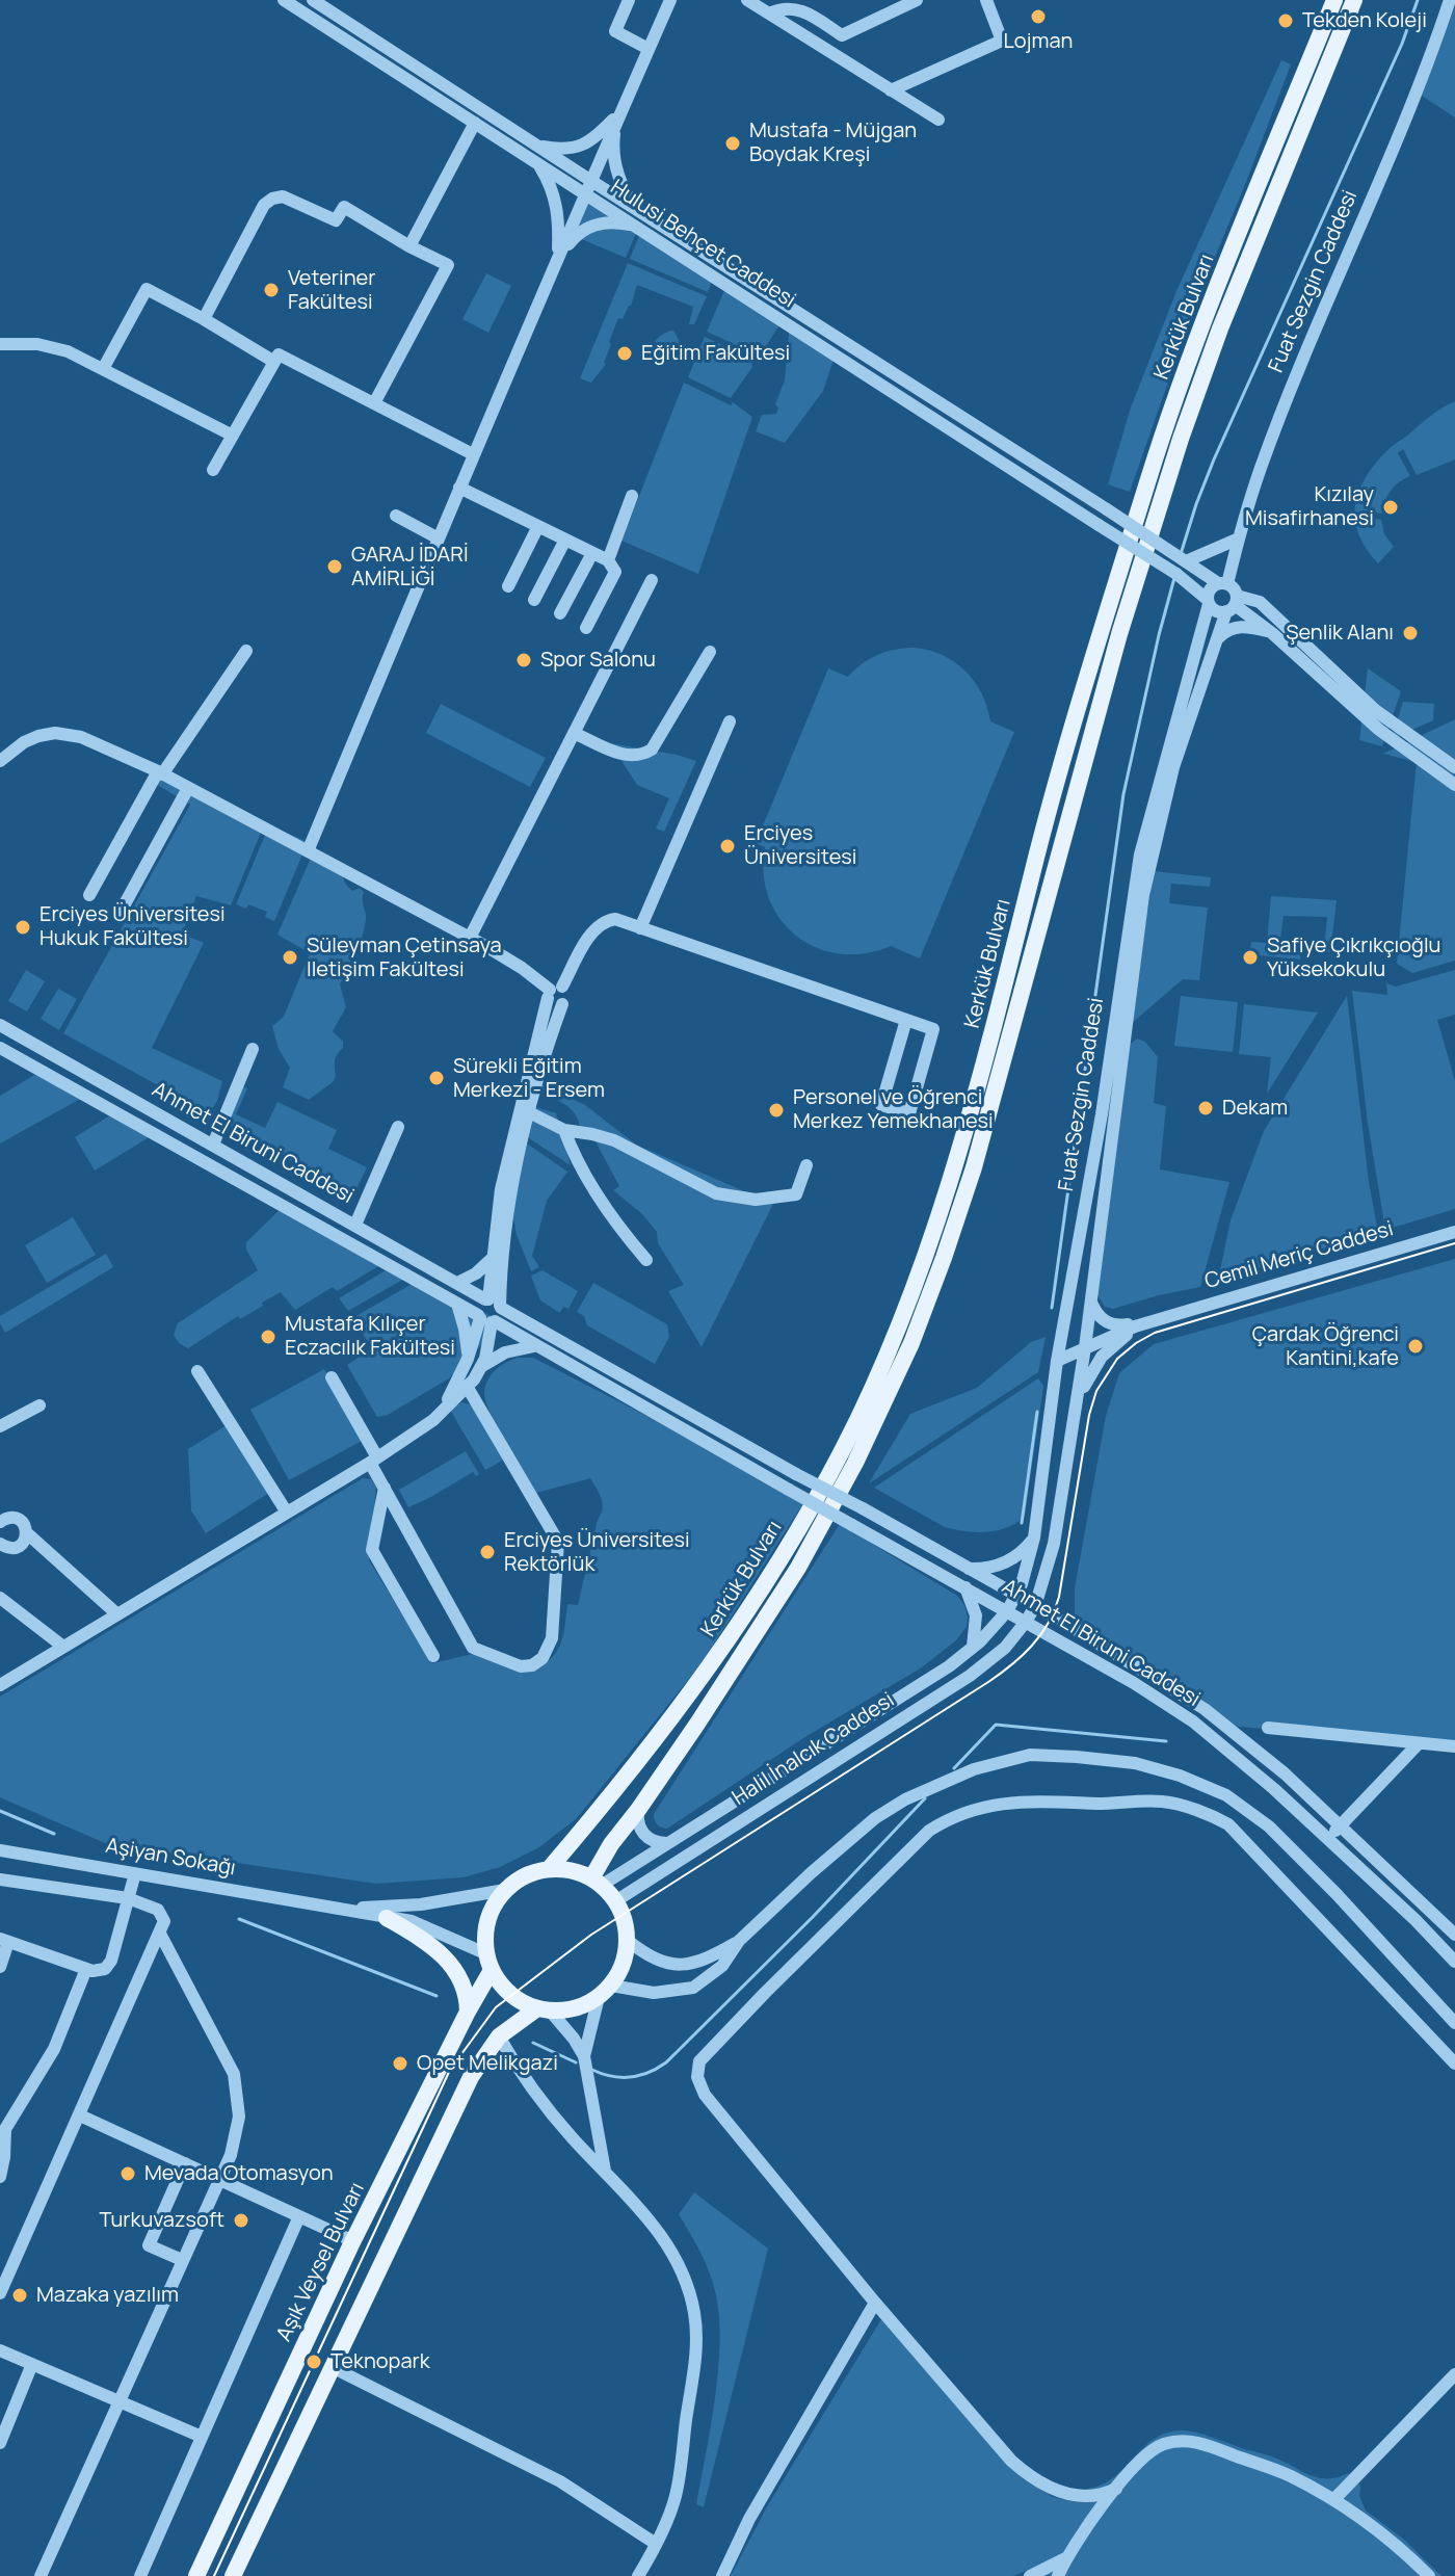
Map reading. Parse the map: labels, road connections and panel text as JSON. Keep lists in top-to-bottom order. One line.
{"streets":{"main road":["Kerkük Bulvarı","Aşık Veysel Bulvarı"],"street":["Hulusi Behçet Caddesi","Fuat Sezgin Caddesi","Ahmet El Biruni Caddesi","Cemil Meriç Caddesi","Halil İnalcık Caddesi","Aşiyan Sokağı"]},"crossings":[["Hulusi Behçet Caddesi","Fuat Sezgin Caddesi"],["Fuat Sezgin Caddesi","Ahmet El Biruni Caddesi"],["Fuat Sezgin Caddesi","Halil İnalcık Caddesi"],["Kerkük Bulvarı","Halil İnalcık Caddesi"],["Kerkük Bulvarı","Aşiyan Sokağı"],["Kerkük Bulvarı","Aşık Veysel Bulvarı"],["Ahmet El Biruni Caddesi","Halil İnalcık Caddesi"],["Halil İnalcık Caddesi","Aşiyan Sokağı"],["Halil İnalcık Caddesi","Aşık Veysel Bulvarı"],["Aşiyan Sokağı","Aşık Veysel Bulvarı"]],"places":["Lojman","Tekden Koleji","Mustafa - Müjgan Boydak Kreşi","Veteriner Fakültesi","Eğitim Fakültesi","Kızılay Misafirhanesi","GARAJ İDARİ AMİRLİĞİ","Şenlik Alanı","Spor Salonu","Erciyes Üniversitesi","Erciyes Üniversitesi Hukuk Fakültesi","Süleyman Çetinsaya Iletişim Fakültesi","Safiye Çıkrıkçıoğlu Yüksekokulu","Sürekli Eğitim Merkezi - Ersem","Dekam","Personel ve Öğrenci Merkez Yemekhanesi","Mustafa Kılıçer Eczacılık Fakültesi","Çardak Öğrenci Kantini,kafe","Erciyes Üniversitesi Rektörlük","Opet Melikgazi","Mevada Otomasyon","Turkuvazsoft","Mazaka yazılım","Teknopark"]}
